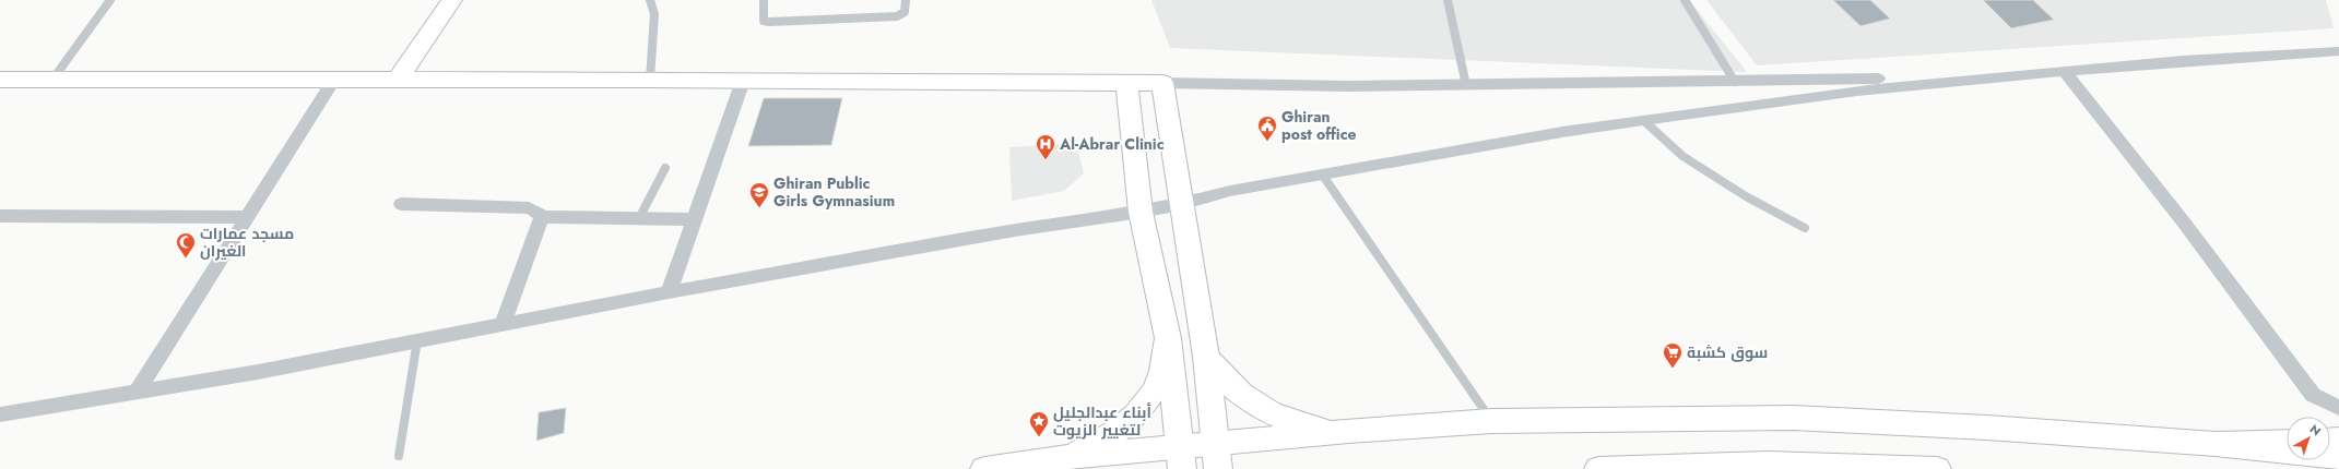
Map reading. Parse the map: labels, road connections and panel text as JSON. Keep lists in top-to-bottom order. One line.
{"places":{"public building":["Ghiran post office"],"hospital":["Al-Abrar Clinic"],"school or university":["Ghiran Public Girls Gymnasium"],"mosque":["مسجد عمارات الغيران"],"supermarket":["سوق كشبة"],"place":["أبناء عبدالجليل لتغيير الزيوت"]},"north":"top right"}
